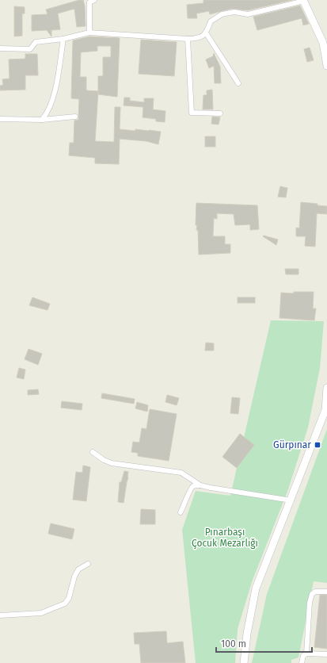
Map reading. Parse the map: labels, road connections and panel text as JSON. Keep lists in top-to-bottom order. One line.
{"parks":["Pınarbaşı Çocuk Mezarlığı"],"places":{"transit":["Gürpınar"]},"scale_bar":"100 m"}
